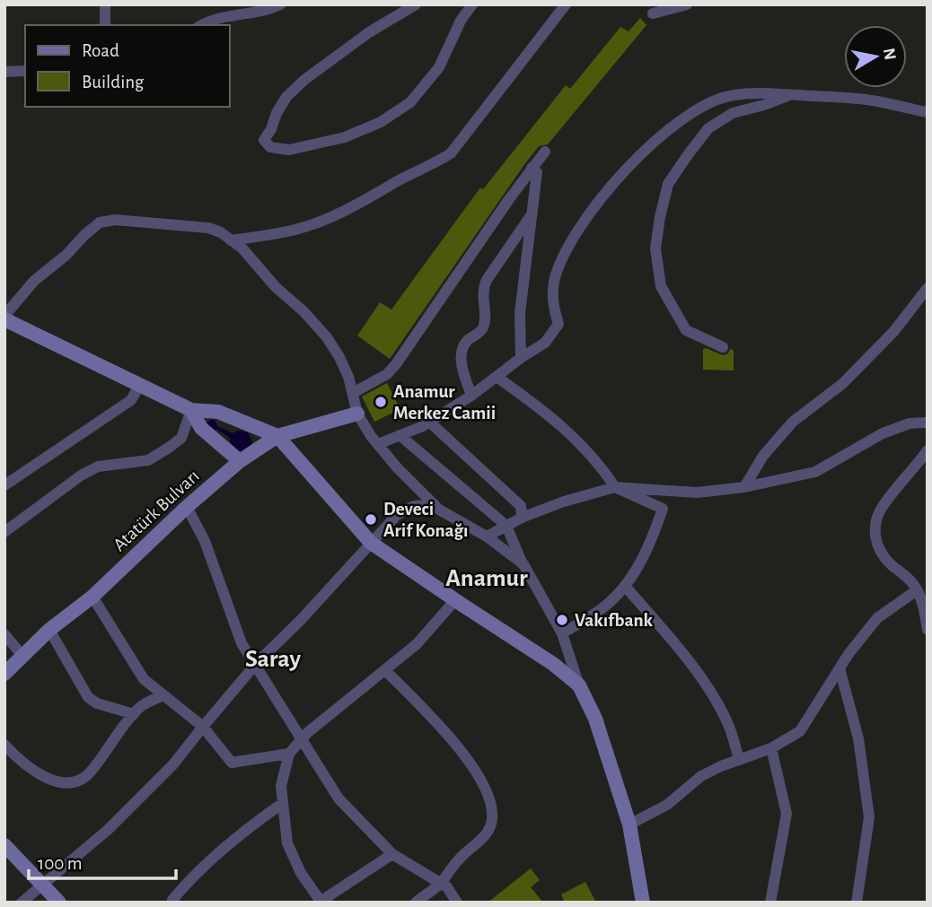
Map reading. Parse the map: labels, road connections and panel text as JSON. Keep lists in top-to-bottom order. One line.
{"streets":{"street":["Atatürk Bulvarı"]},"districts":["Anamur","Saray"],"places":["Anamur Merkez Camii","Deveci Arif Konağı","Vakıfbank"],"legend":["Road","Building"],"scale_bar":"100 m","north":"right"}
